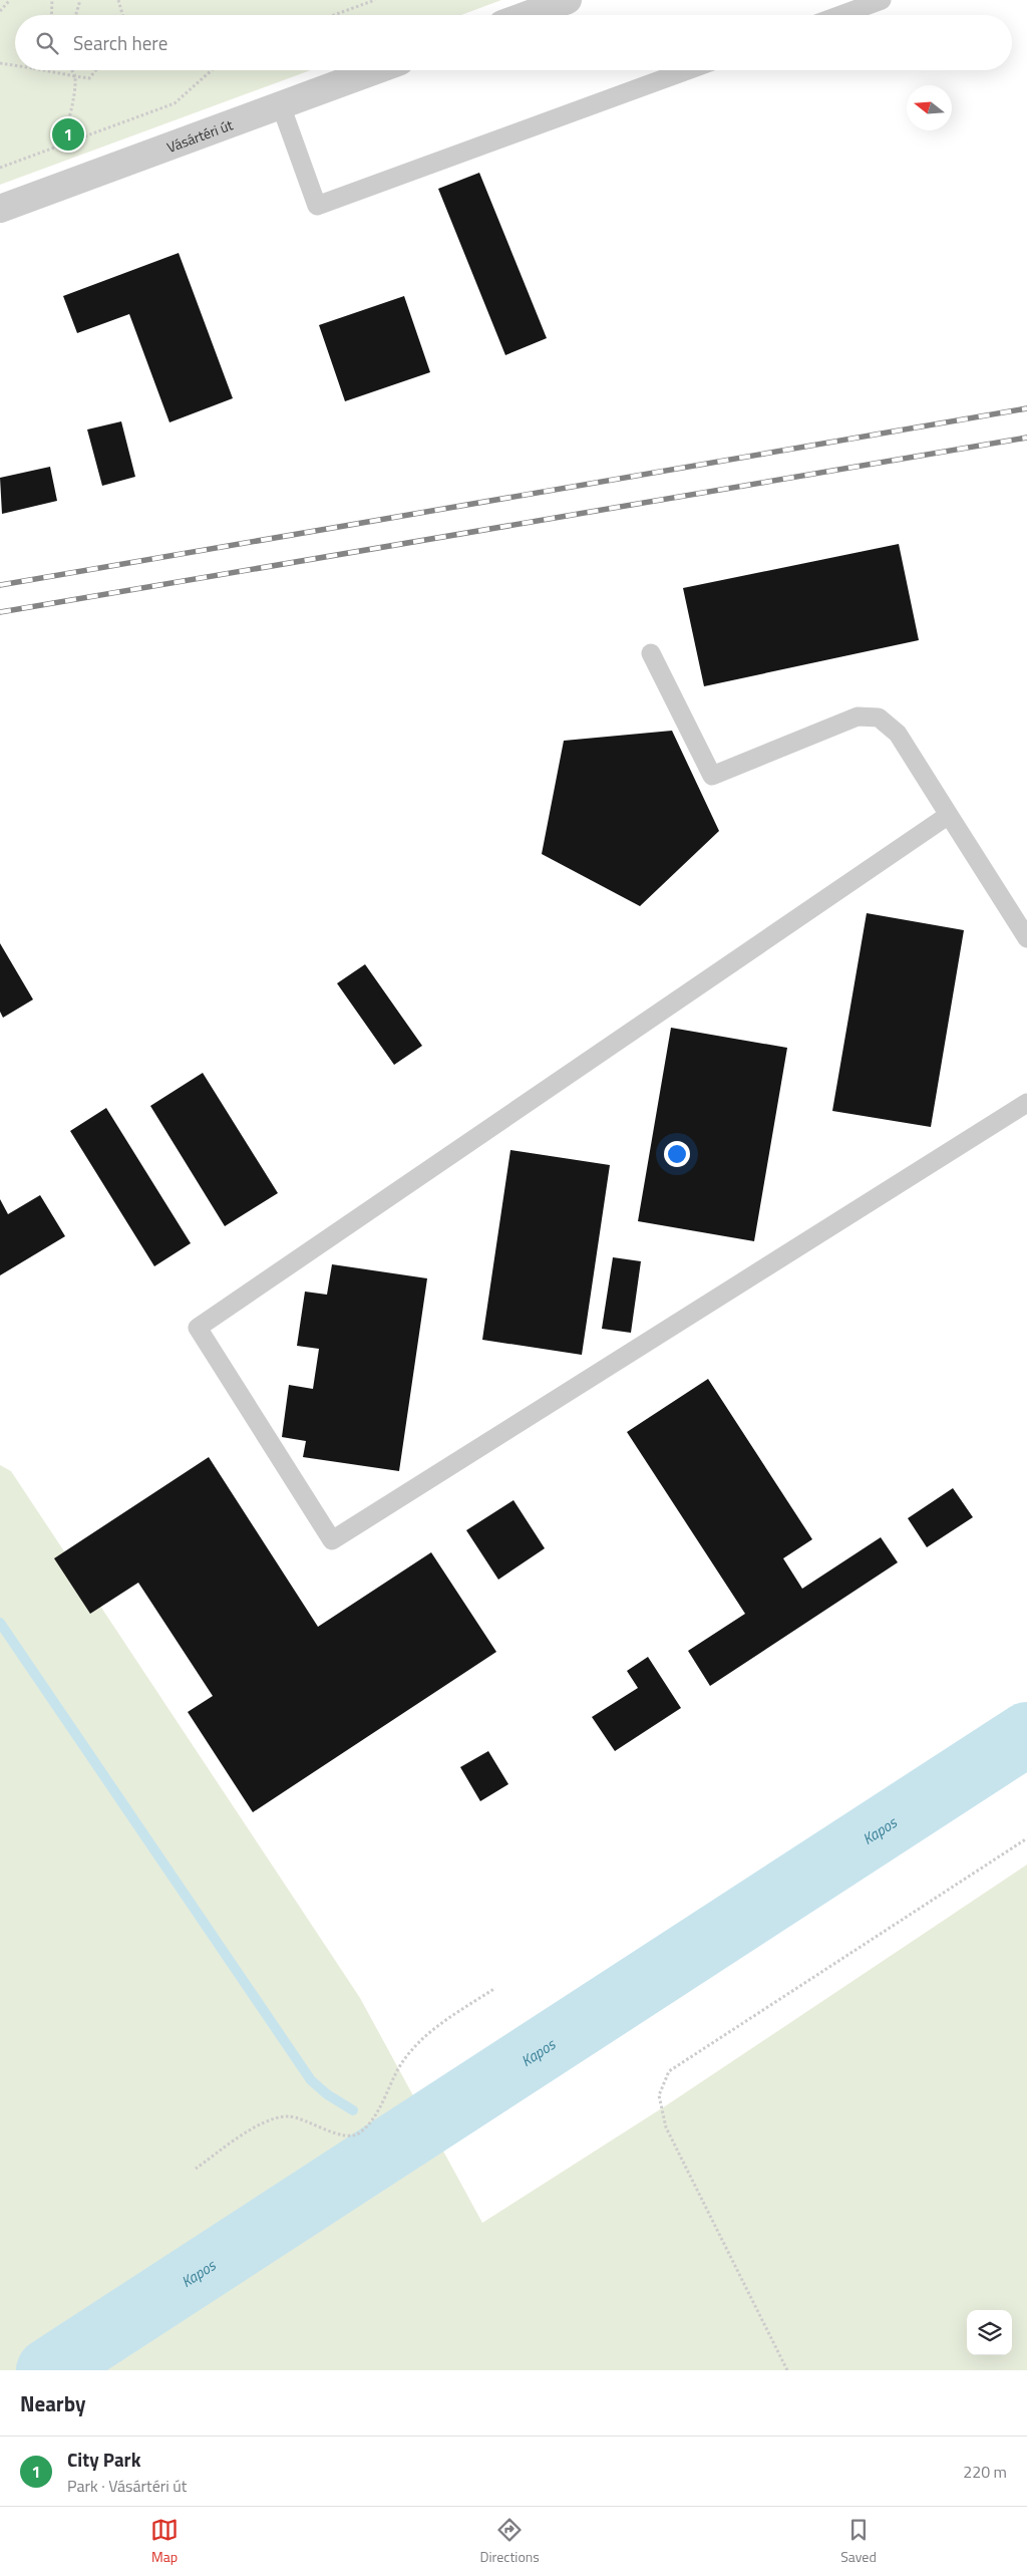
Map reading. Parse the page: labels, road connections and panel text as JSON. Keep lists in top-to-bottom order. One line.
{"streets":{"street":["Vásártéri út"]},"water":["Kapos"],"north":"left","page":{"search":"Search here","pins":"1","heading":"Nearby","list":[{"mark":"1","name":"City Park","note":"Park · Vásártéri út","value":"220 m"}],"nav":["Map","Directions","Saved"]}}
